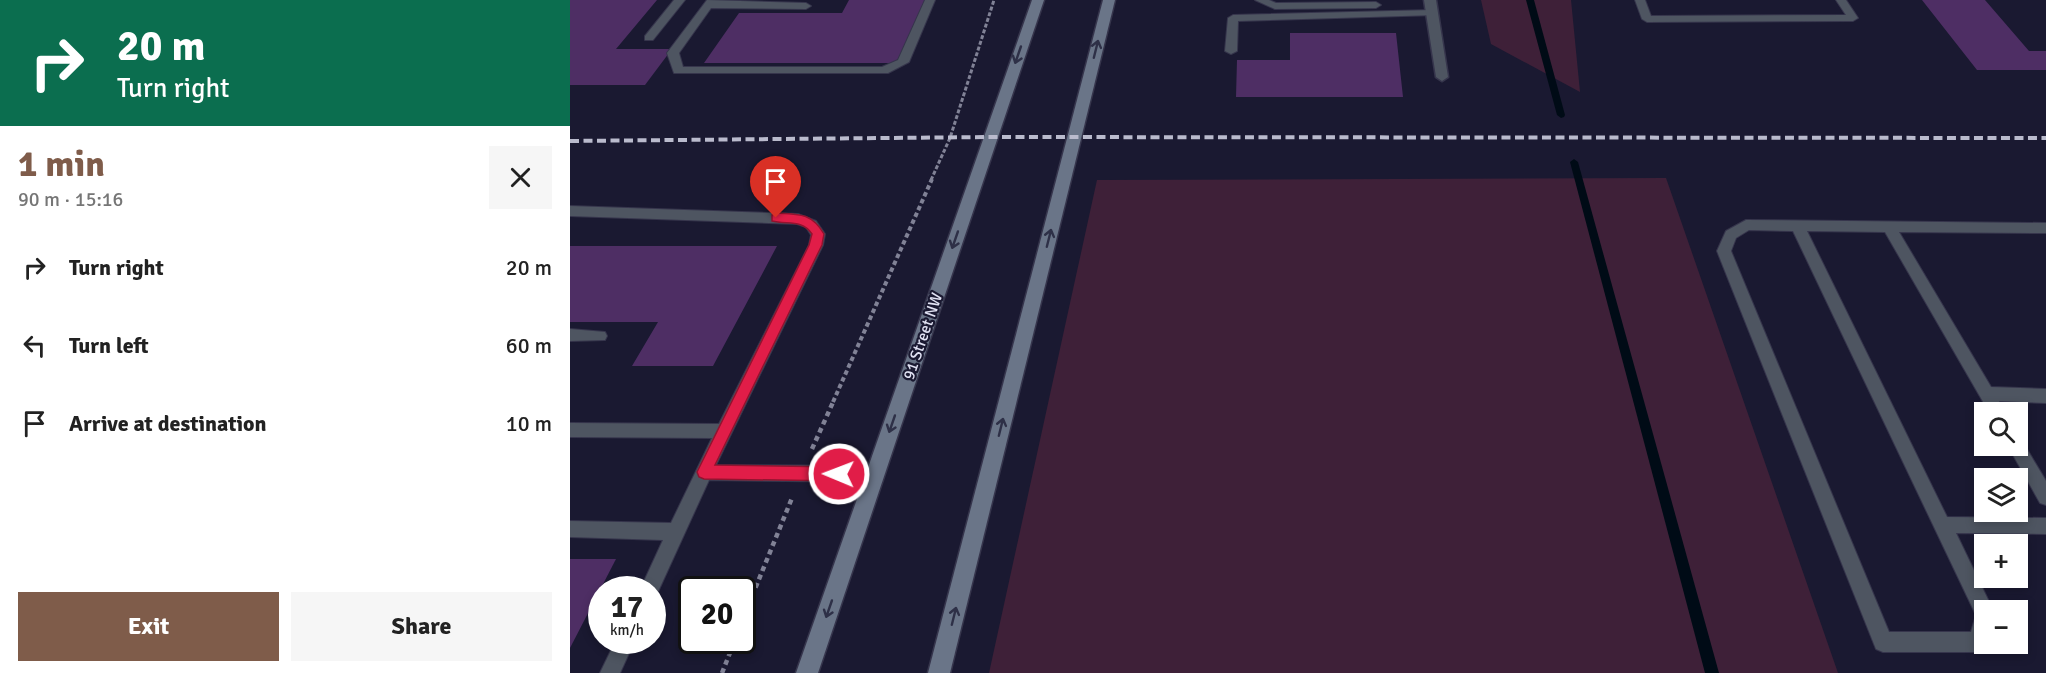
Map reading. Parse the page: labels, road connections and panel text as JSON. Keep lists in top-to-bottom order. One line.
{"streets":{"main road":["91 Street NW"]},"page":{"turn":["20 m","Turn right"],"heading":["1 min","90 m · 15:16"],"list":[{"name":"Turn right","value":"20 m"},{"name":"Turn left","value":"60 m"},{"name":"Arrive at destination","value":"10 m"}],"map_buttons":["+","−"],"speed":"17 km/h","limit":"20","buttons":["Exit","Share"]}}
